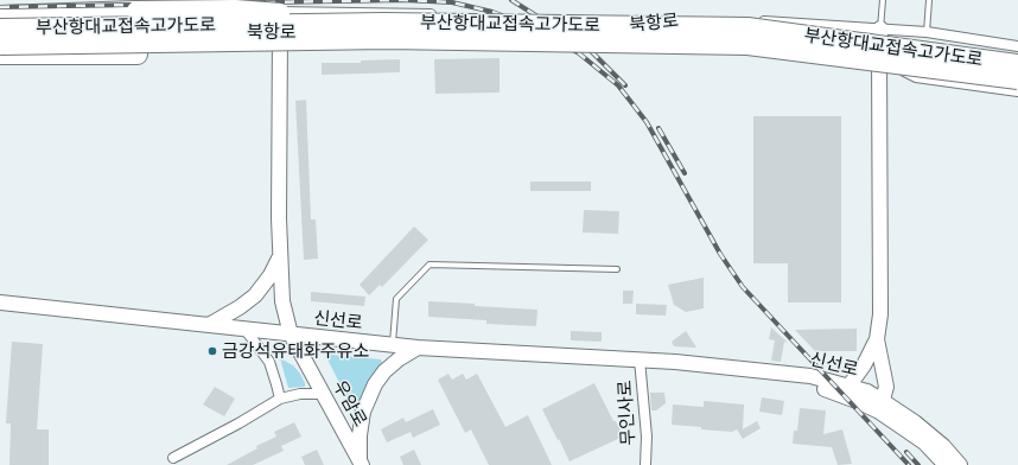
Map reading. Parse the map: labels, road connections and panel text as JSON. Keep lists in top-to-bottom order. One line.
{"streets":{"highway":["부산항대교접속고가도로"],"main road":["신선로","우암로"],"street":["북항로","무인사로"]},"crossings":[["북항로","우암로"],["신선로","우암로"],["신선로","무인사로"]],"places":["금강석유태화주유소"]}
